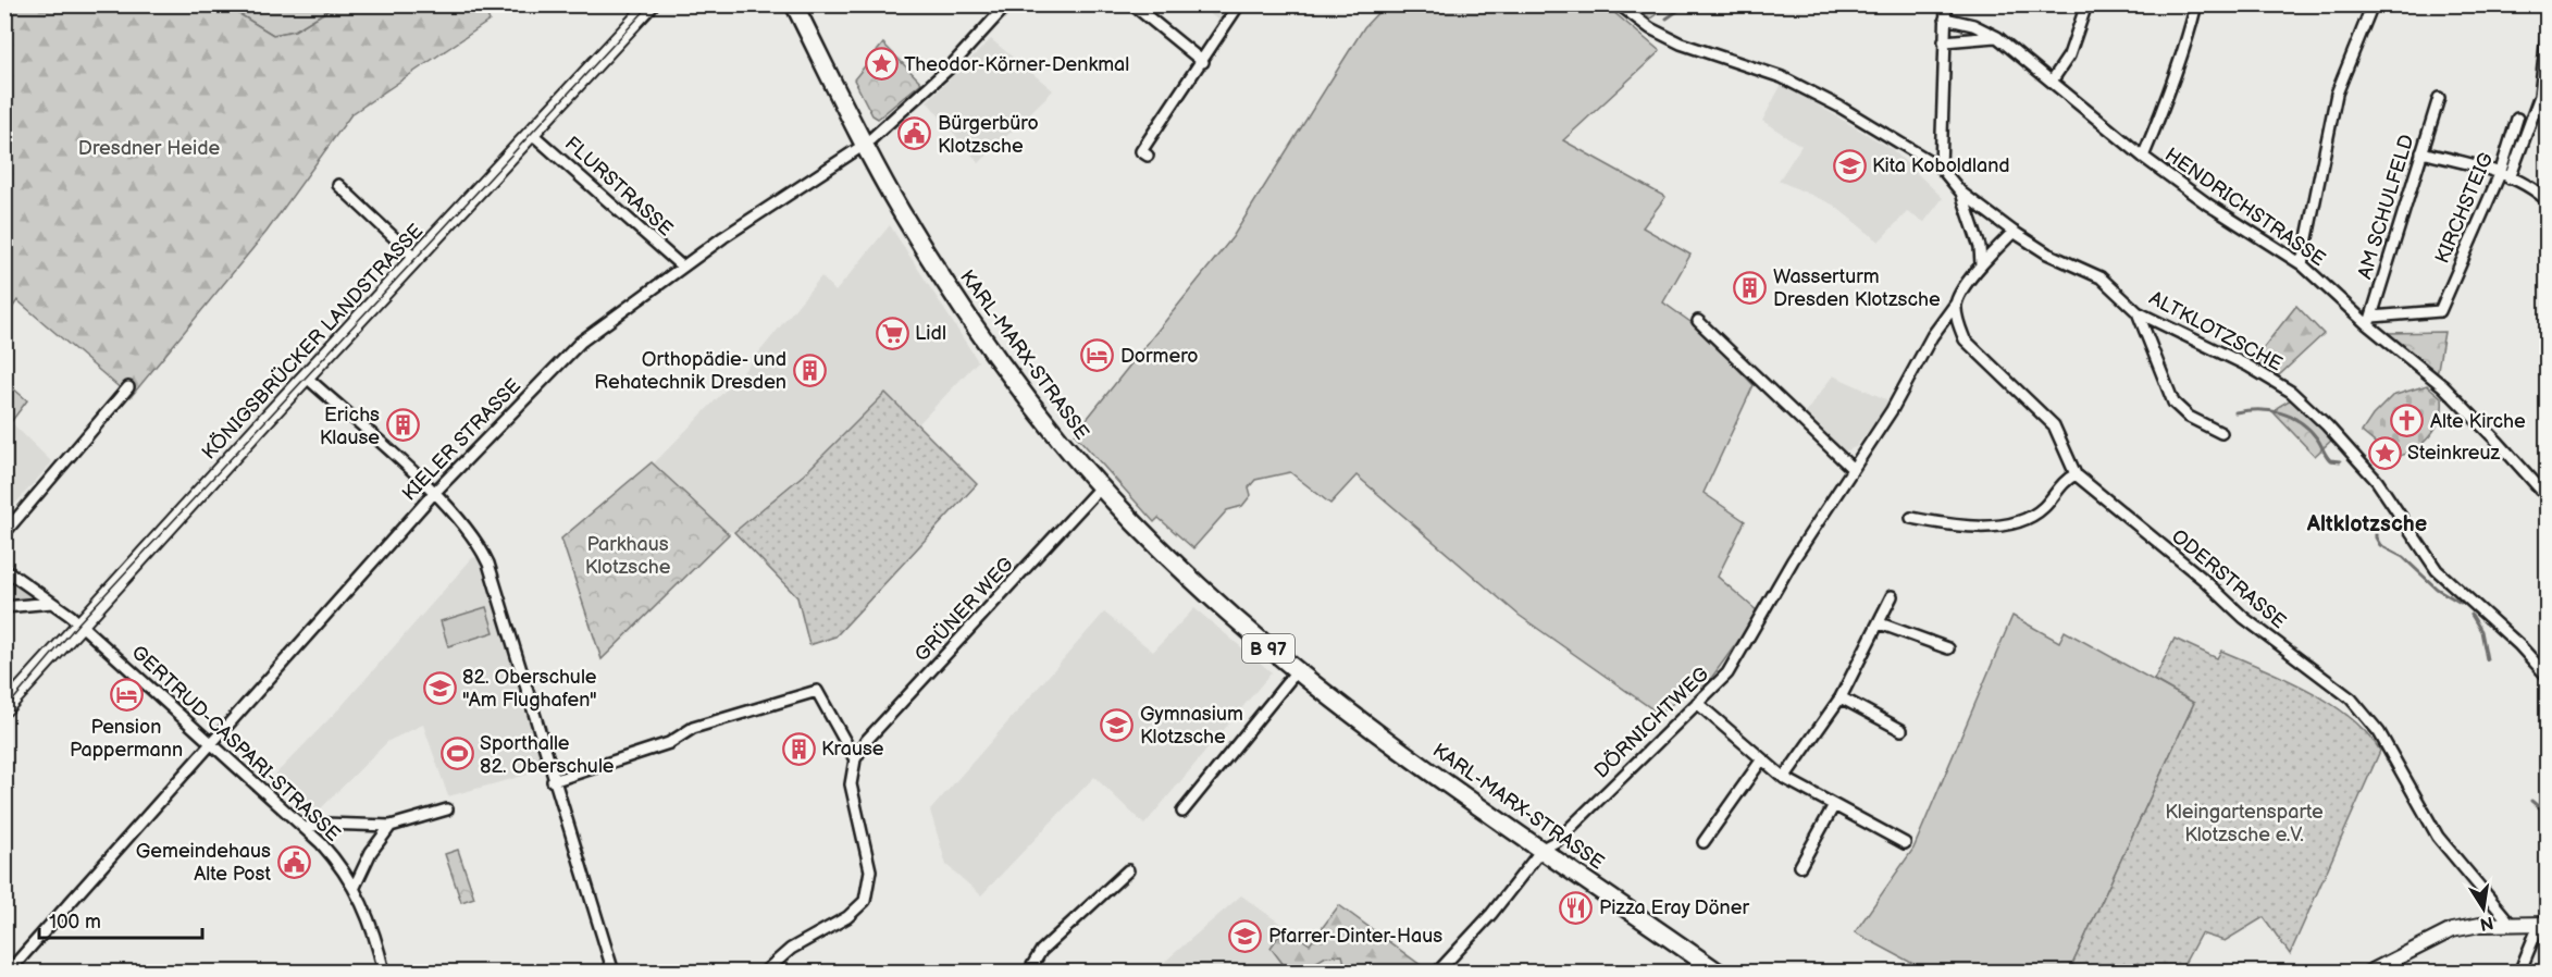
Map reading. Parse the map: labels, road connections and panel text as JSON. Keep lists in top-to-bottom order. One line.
{"streets":{"main road":["KÖNIGSBRÜCKER LANDSTRASSE","KARL-MARX-STRASSE","B 97"],"street":["FLURSTRASSE","HENDRICHSTRASSE","AM SCHULFELD","KIRCHSTEIG","ALTKLOTZSCHE","KIELER STRASSE","ODERSTRASSE","GRÜNER WEG","DÖRNICHTWEG","GERTRUD-CASPARI-STRASSE"]},"crossings":[["FLURSTRASSE","KÖNIGSBRÜCKER LANDSTRASSE"],["FLURSTRASSE","KIELER STRASSE"],["HENDRICHSTRASSE","AM SCHULFELD"],["HENDRICHSTRASSE","KIRCHSTEIG"],["AM SCHULFELD","KIRCHSTEIG"],["KÖNIGSBRÜCKER LANDSTRASSE","GERTRUD-CASPARI-STRASSE"],["KARL-MARX-STRASSE","KIELER STRASSE"],["KARL-MARX-STRASSE","GRÜNER WEG"],["KARL-MARX-STRASSE","DÖRNICHTWEG"],["KIELER STRASSE","GERTRUD-CASPARI-STRASSE"],["ODERSTRASSE","DÖRNICHTWEG"]],"districts":["Altklotzsche"],"parks":["Dresdner Heide","Parkhaus Klotzsche","Kleingartensparte Klotzsche e.V."],"places":{"place":["Theodor-Körner-Denkmal","Steinkreuz"],"public building":["Bürgerbüro Klotzsche","Gemeindehaus Alte Post"],"school or university":["Kita Koboldland","82. Oberschule \"Am Flughafen\"","Gymnasium Klotzsche","Pfarrer-Dinter-Haus"],"building":["Wasserturm Dresden Klotzsche","Orthopädie- und Rehatechnik Dresden","Erichs Klause","Krause"],"supermarket":["Lidl"],"hotel":["Dormero","Pension Pappermann"],"church":["Alte Kirche"],"sports":["Sporthalle 82. Oberschule"],"restaurant":["Pizza Eray Döner"]},"scale_bar":"100 m","north":"bottom"}
